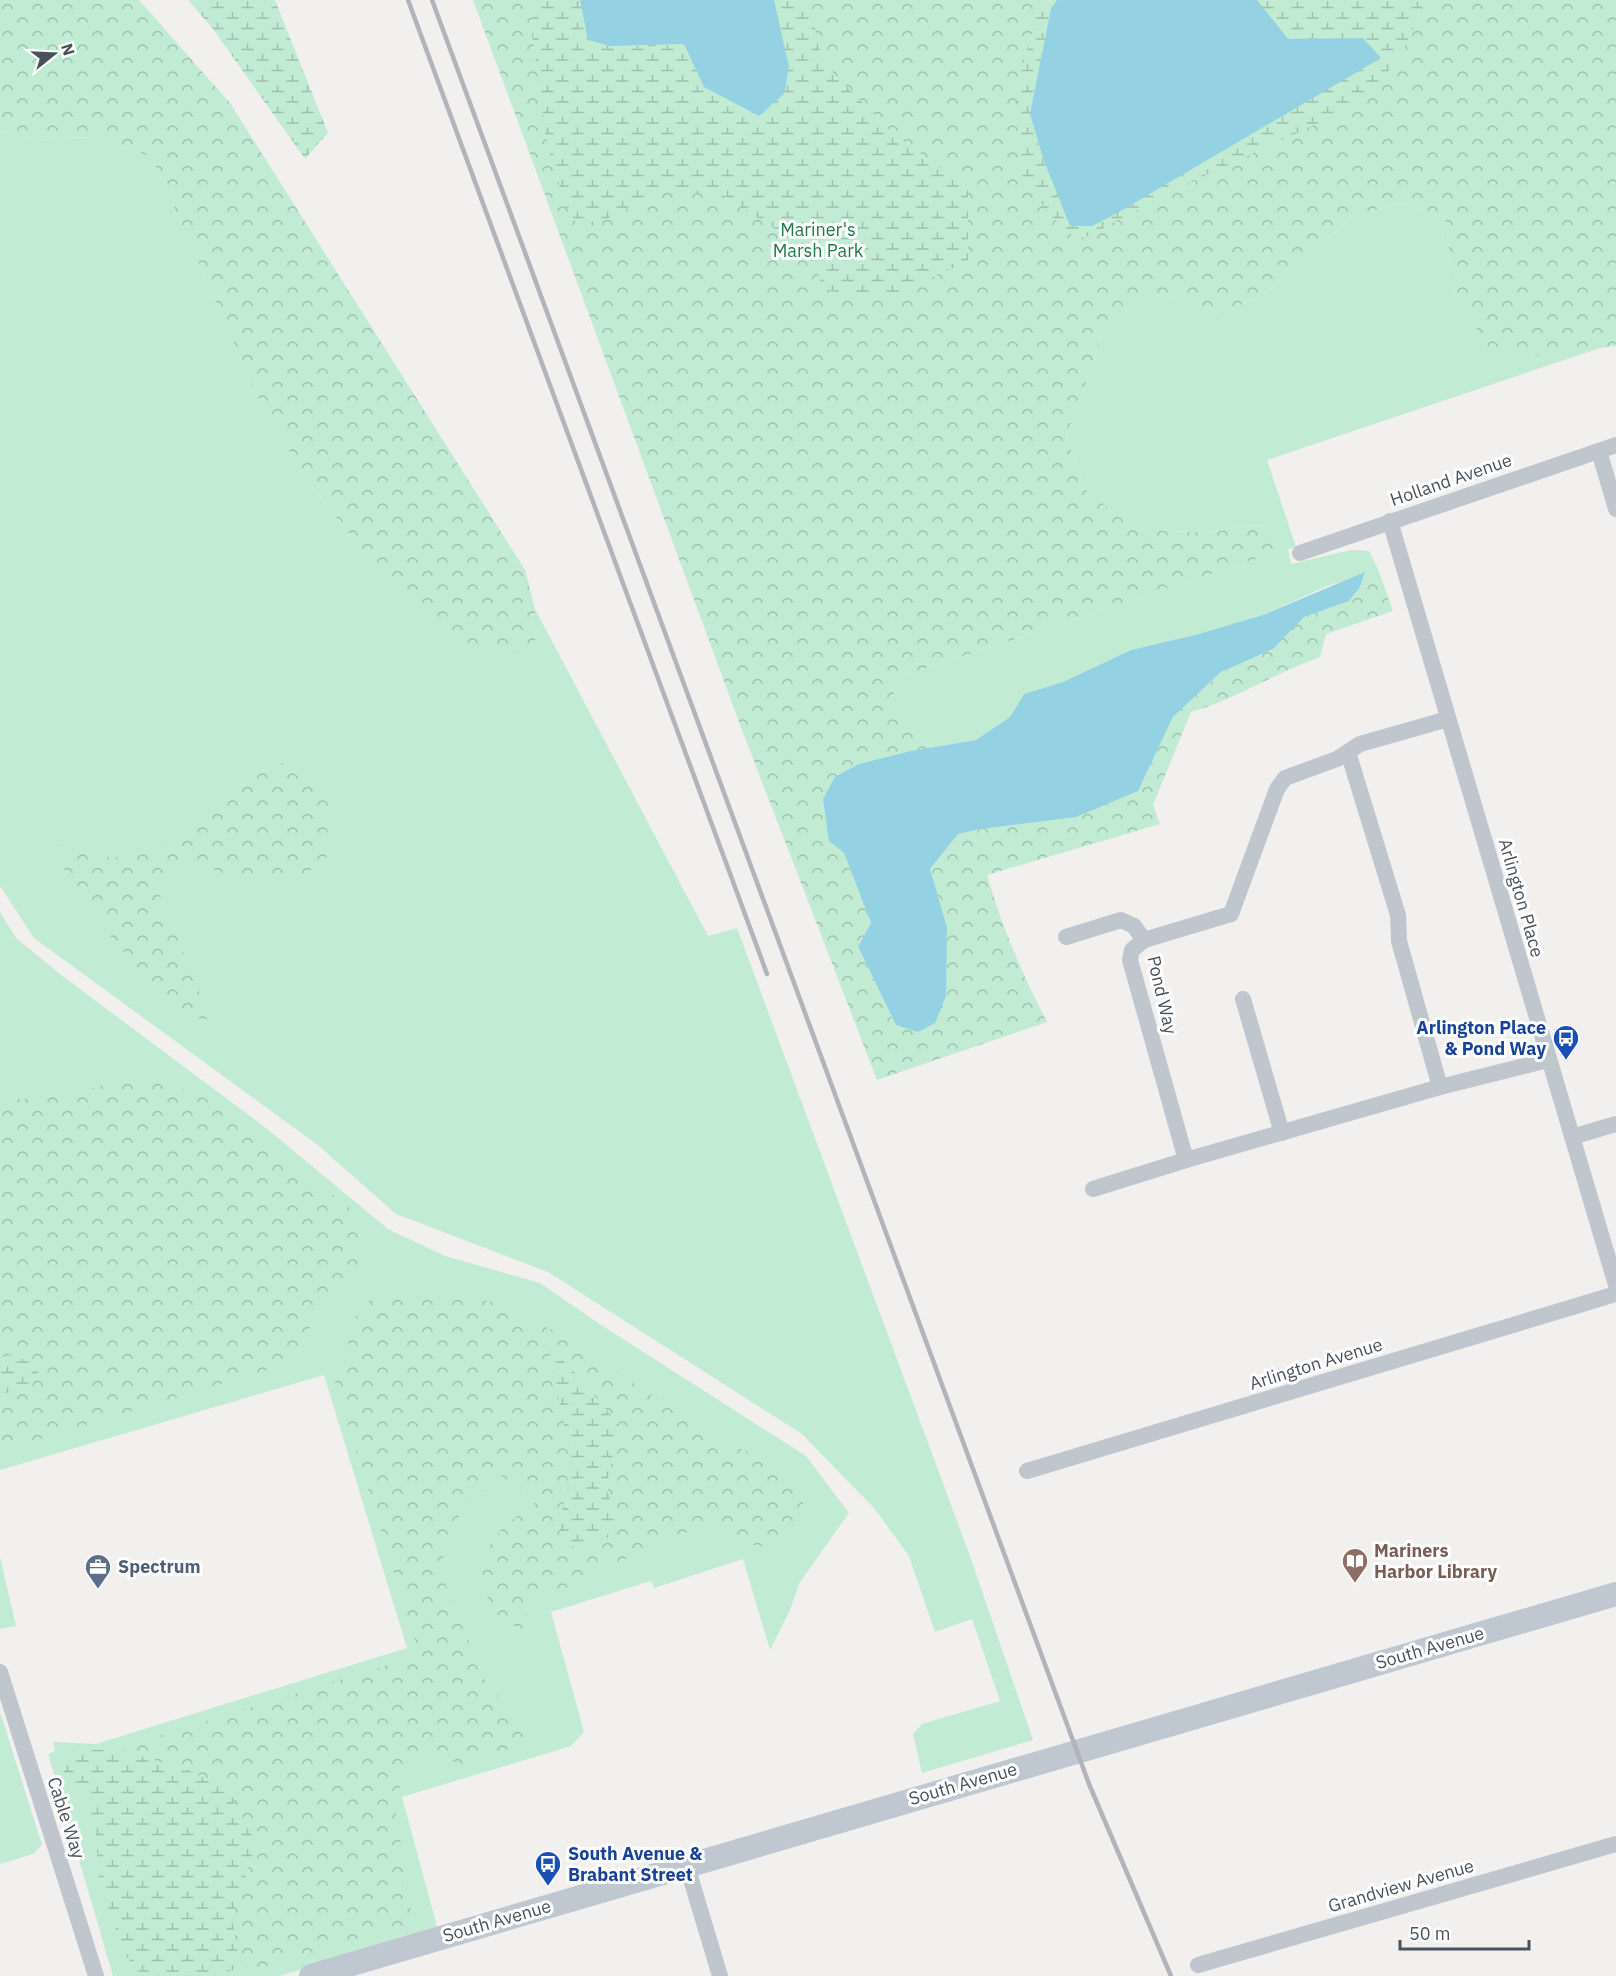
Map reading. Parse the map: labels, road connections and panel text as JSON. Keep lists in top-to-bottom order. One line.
{"streets":{"street":["Holland Avenue","Arlington Place","Pond Way","Arlington Avenue","South Avenue","Cable Way","Grandview Avenue"]},"crossings":[["Holland Avenue","Arlington Place"],["Arlington Place","Pond Way"]],"parks":["Mariner's Marsh Park"],"places":{"bus stop":["Arlington Place & Pond Way","South Avenue & Brabant Street"],"library":["Mariners Harbor Library"],"office":["Spectrum"]},"scale_bar":"50 m","north":"right"}
